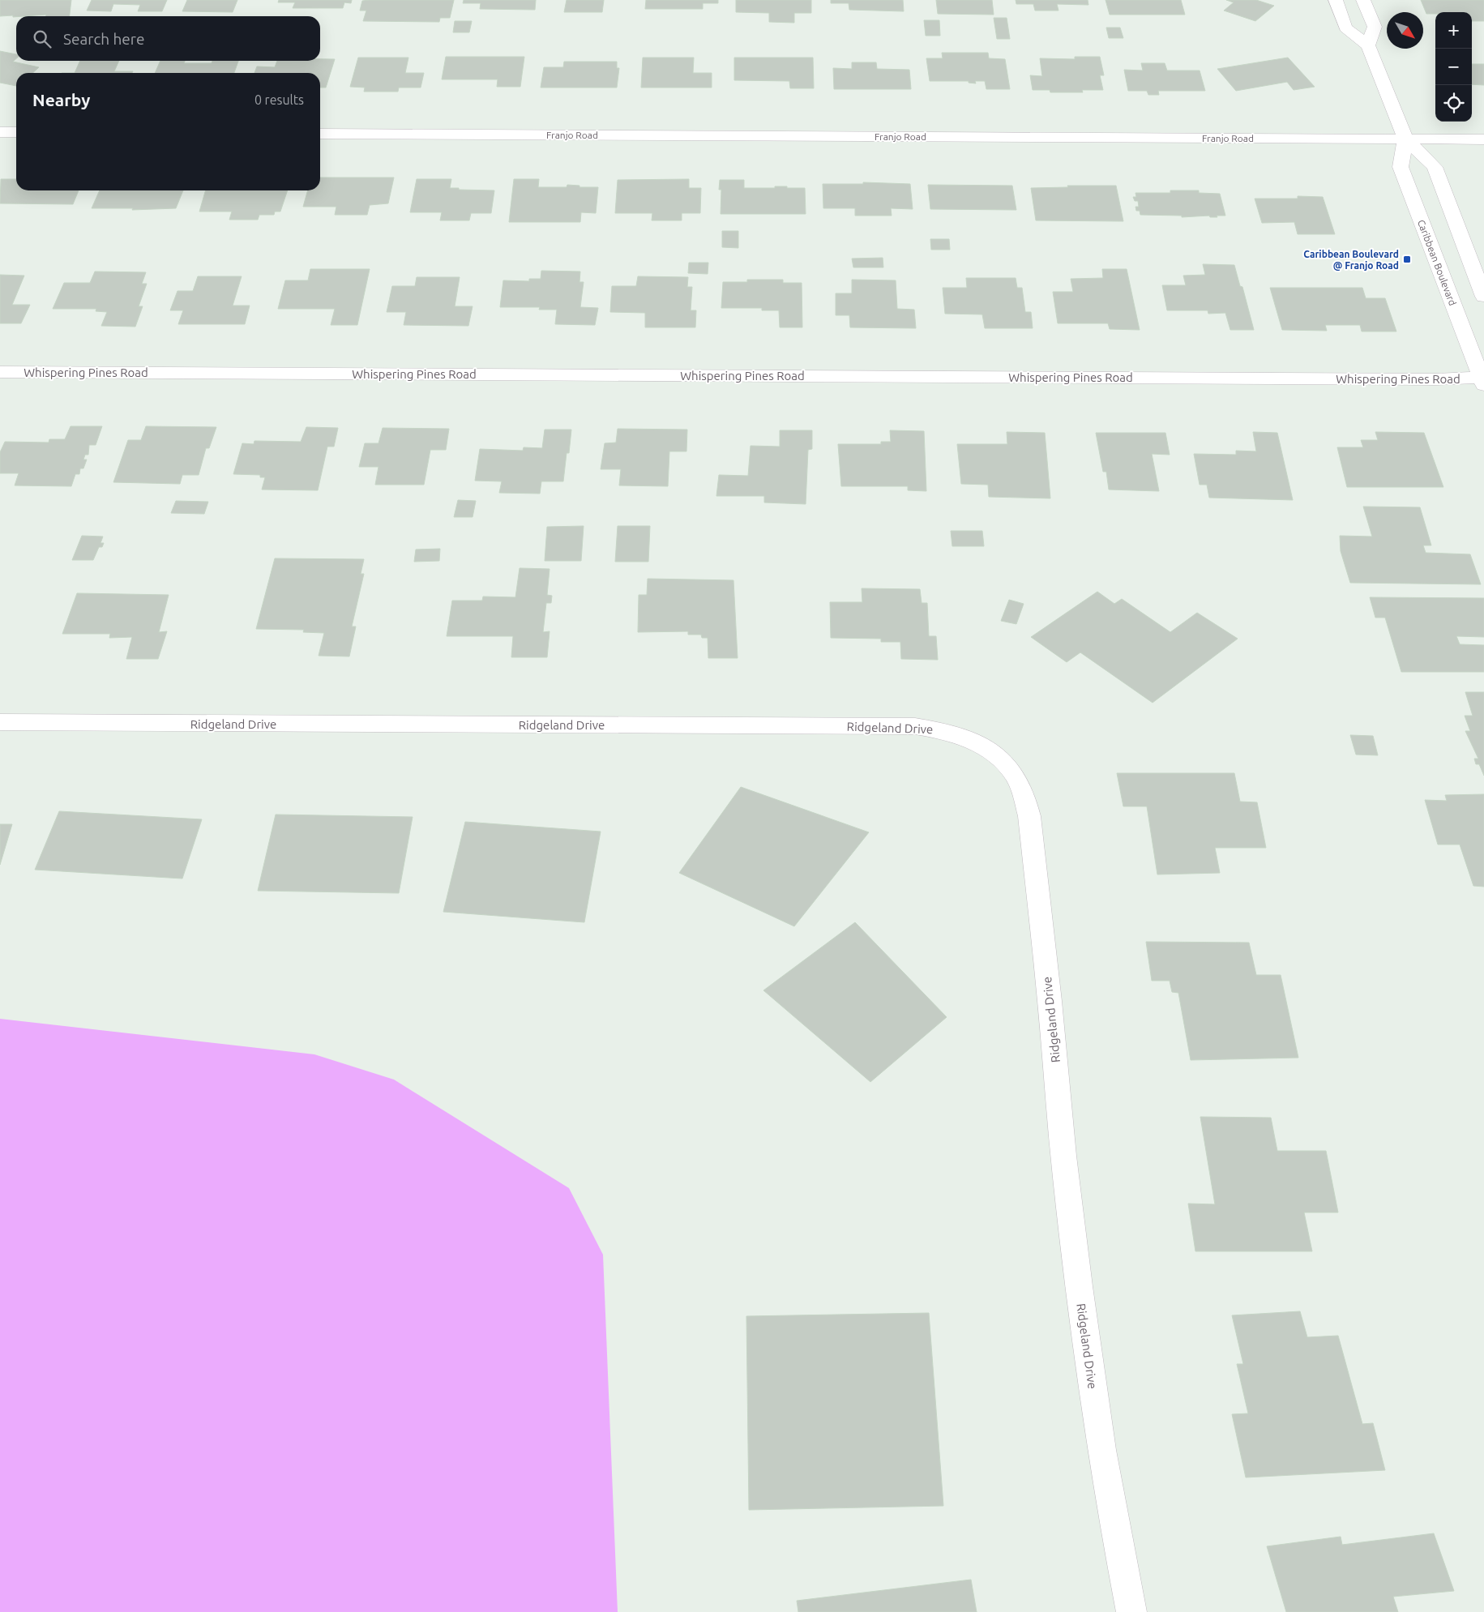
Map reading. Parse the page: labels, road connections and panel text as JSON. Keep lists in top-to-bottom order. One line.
{"streets":{"street":["Franjo Road","Caribbean Boulevard","Whispering Pines Road","Ridgeland Drive"]},"crossings":[["Franjo Road","Caribbean Boulevard"],["Caribbean Boulevard","Whispering Pines Road"]],"places":{"transit":["Caribbean Boulevard @ Franjo Road"]},"north":"bottom right","page":{"map_buttons":["+","−"],"search":"Search here","heading":["Nearby","0 results"]}}
